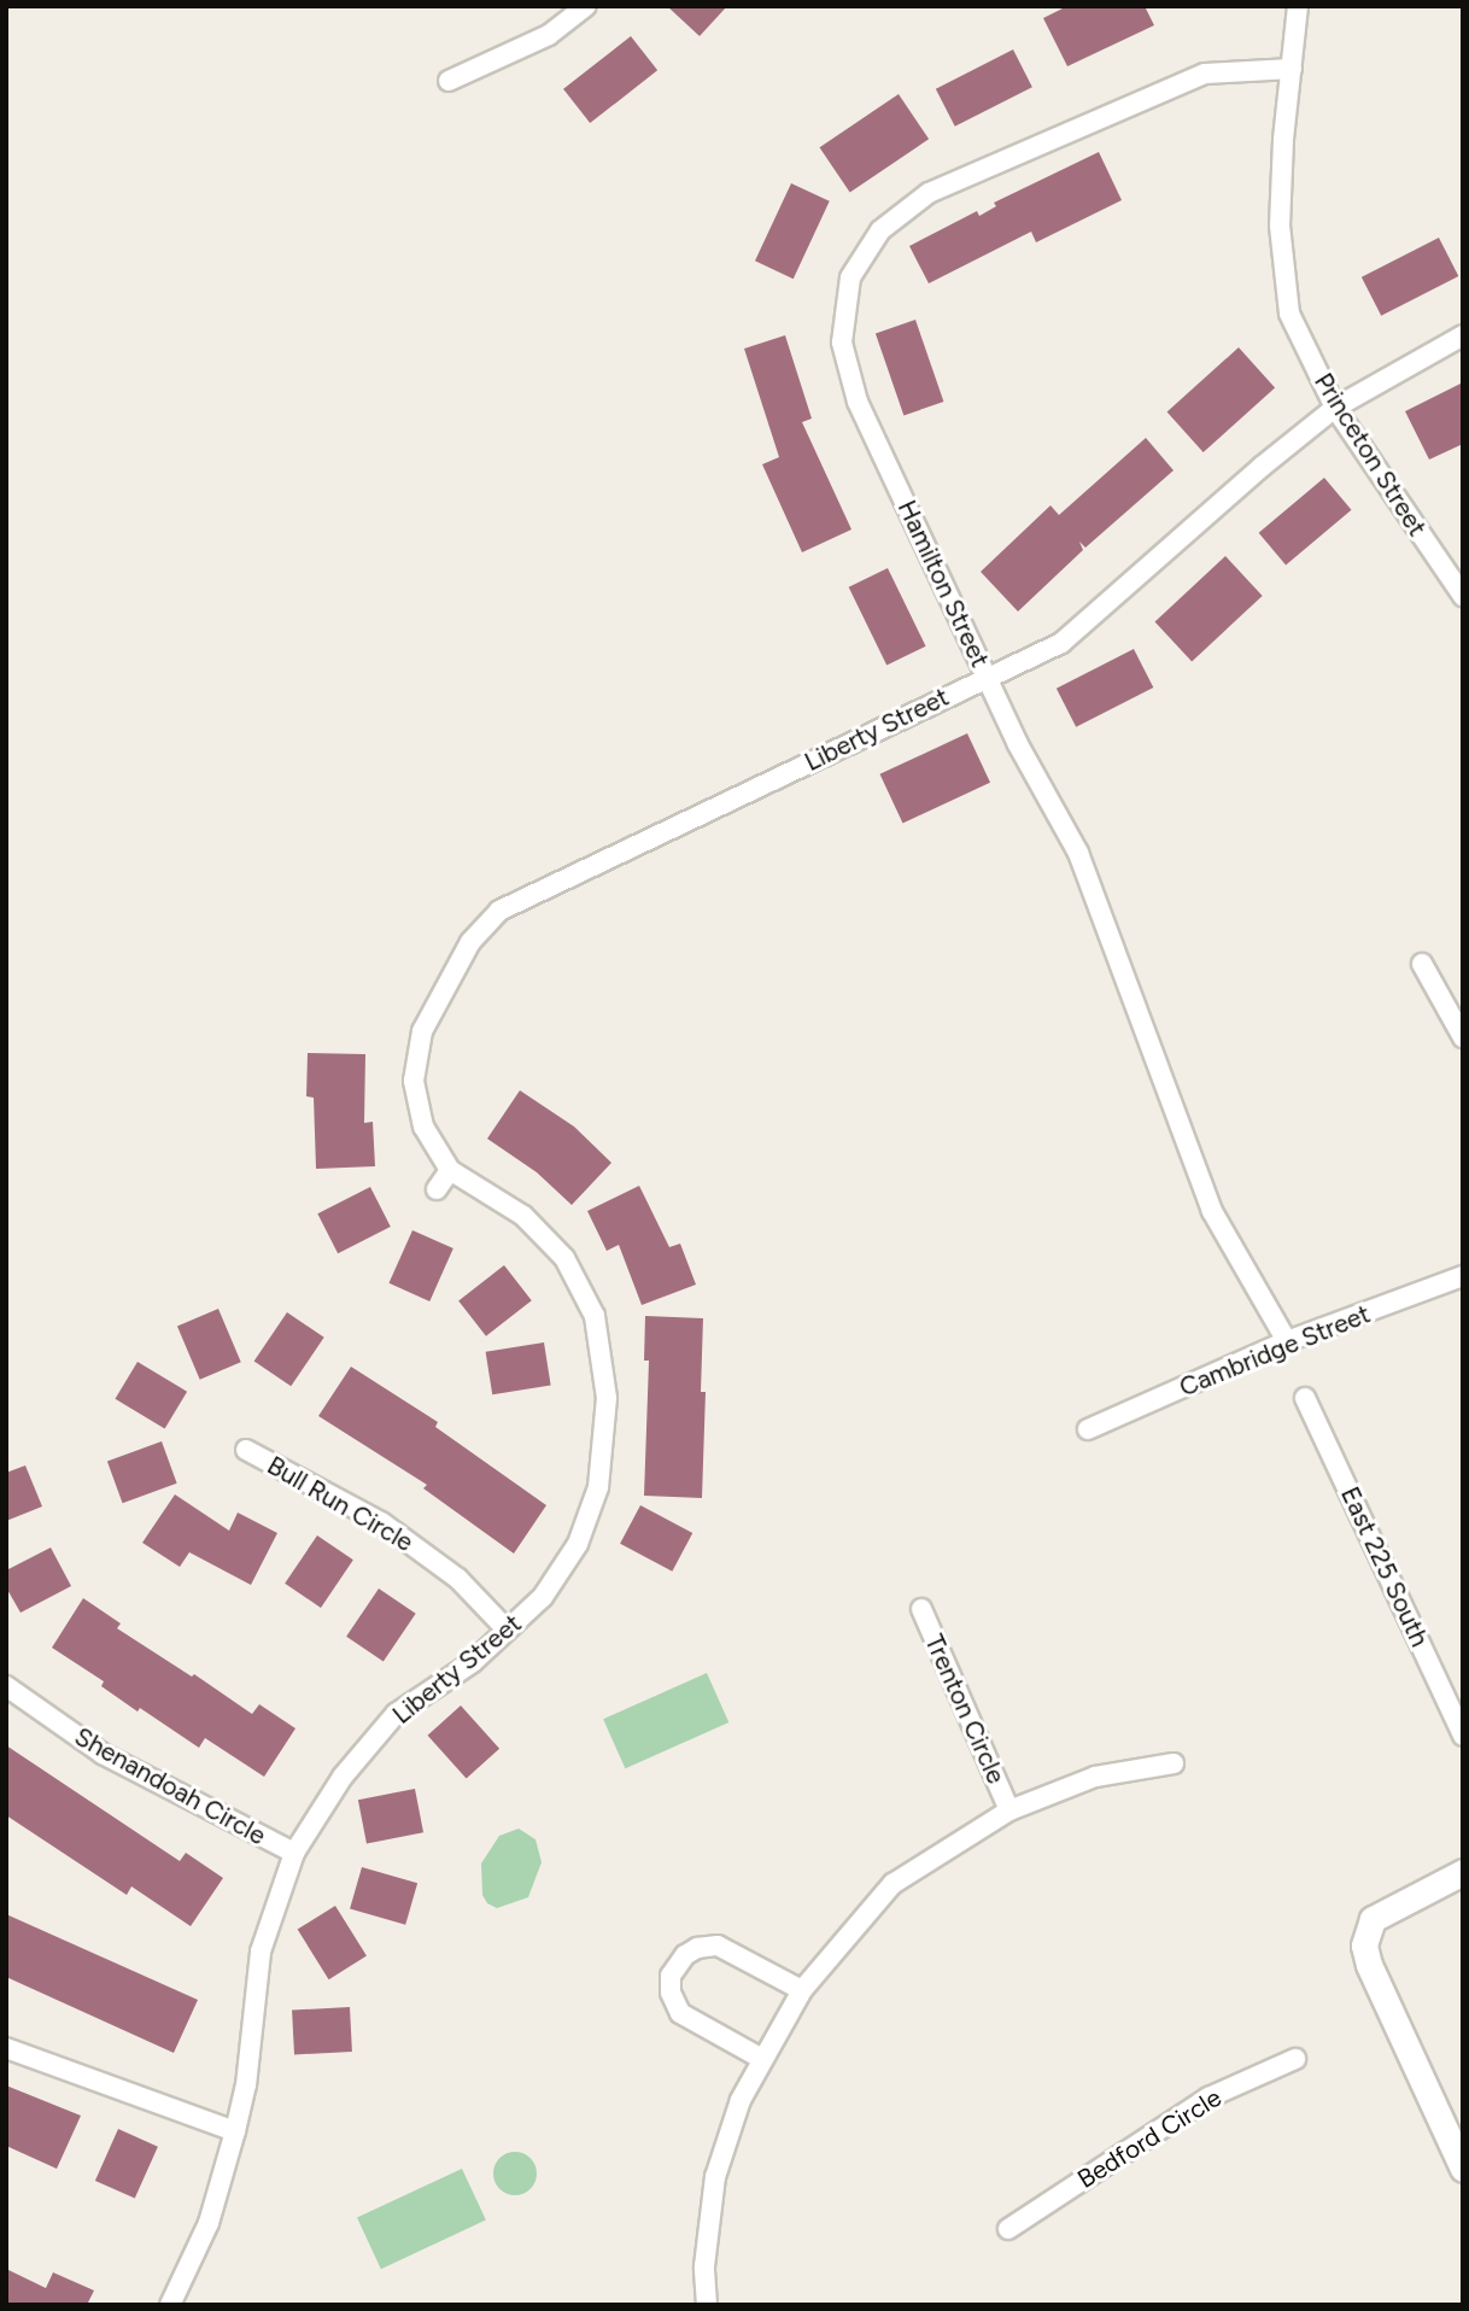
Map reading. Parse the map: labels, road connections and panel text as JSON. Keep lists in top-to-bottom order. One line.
{"streets":{"street":["Princeton Street","Hamilton Street","Liberty Street","Cambridge Street","Bull Run Circle","East 225 South","Trenton Circle","Shenandoah Circle","Bedford Circle"]},"crossings":[["Princeton Street","Hamilton Street"],["Princeton Street","Liberty Street"],["Hamilton Street","Liberty Street"],["Hamilton Street","Cambridge Street"],["Liberty Street","Bull Run Circle"],["Liberty Street","Shenandoah Circle"]]}
